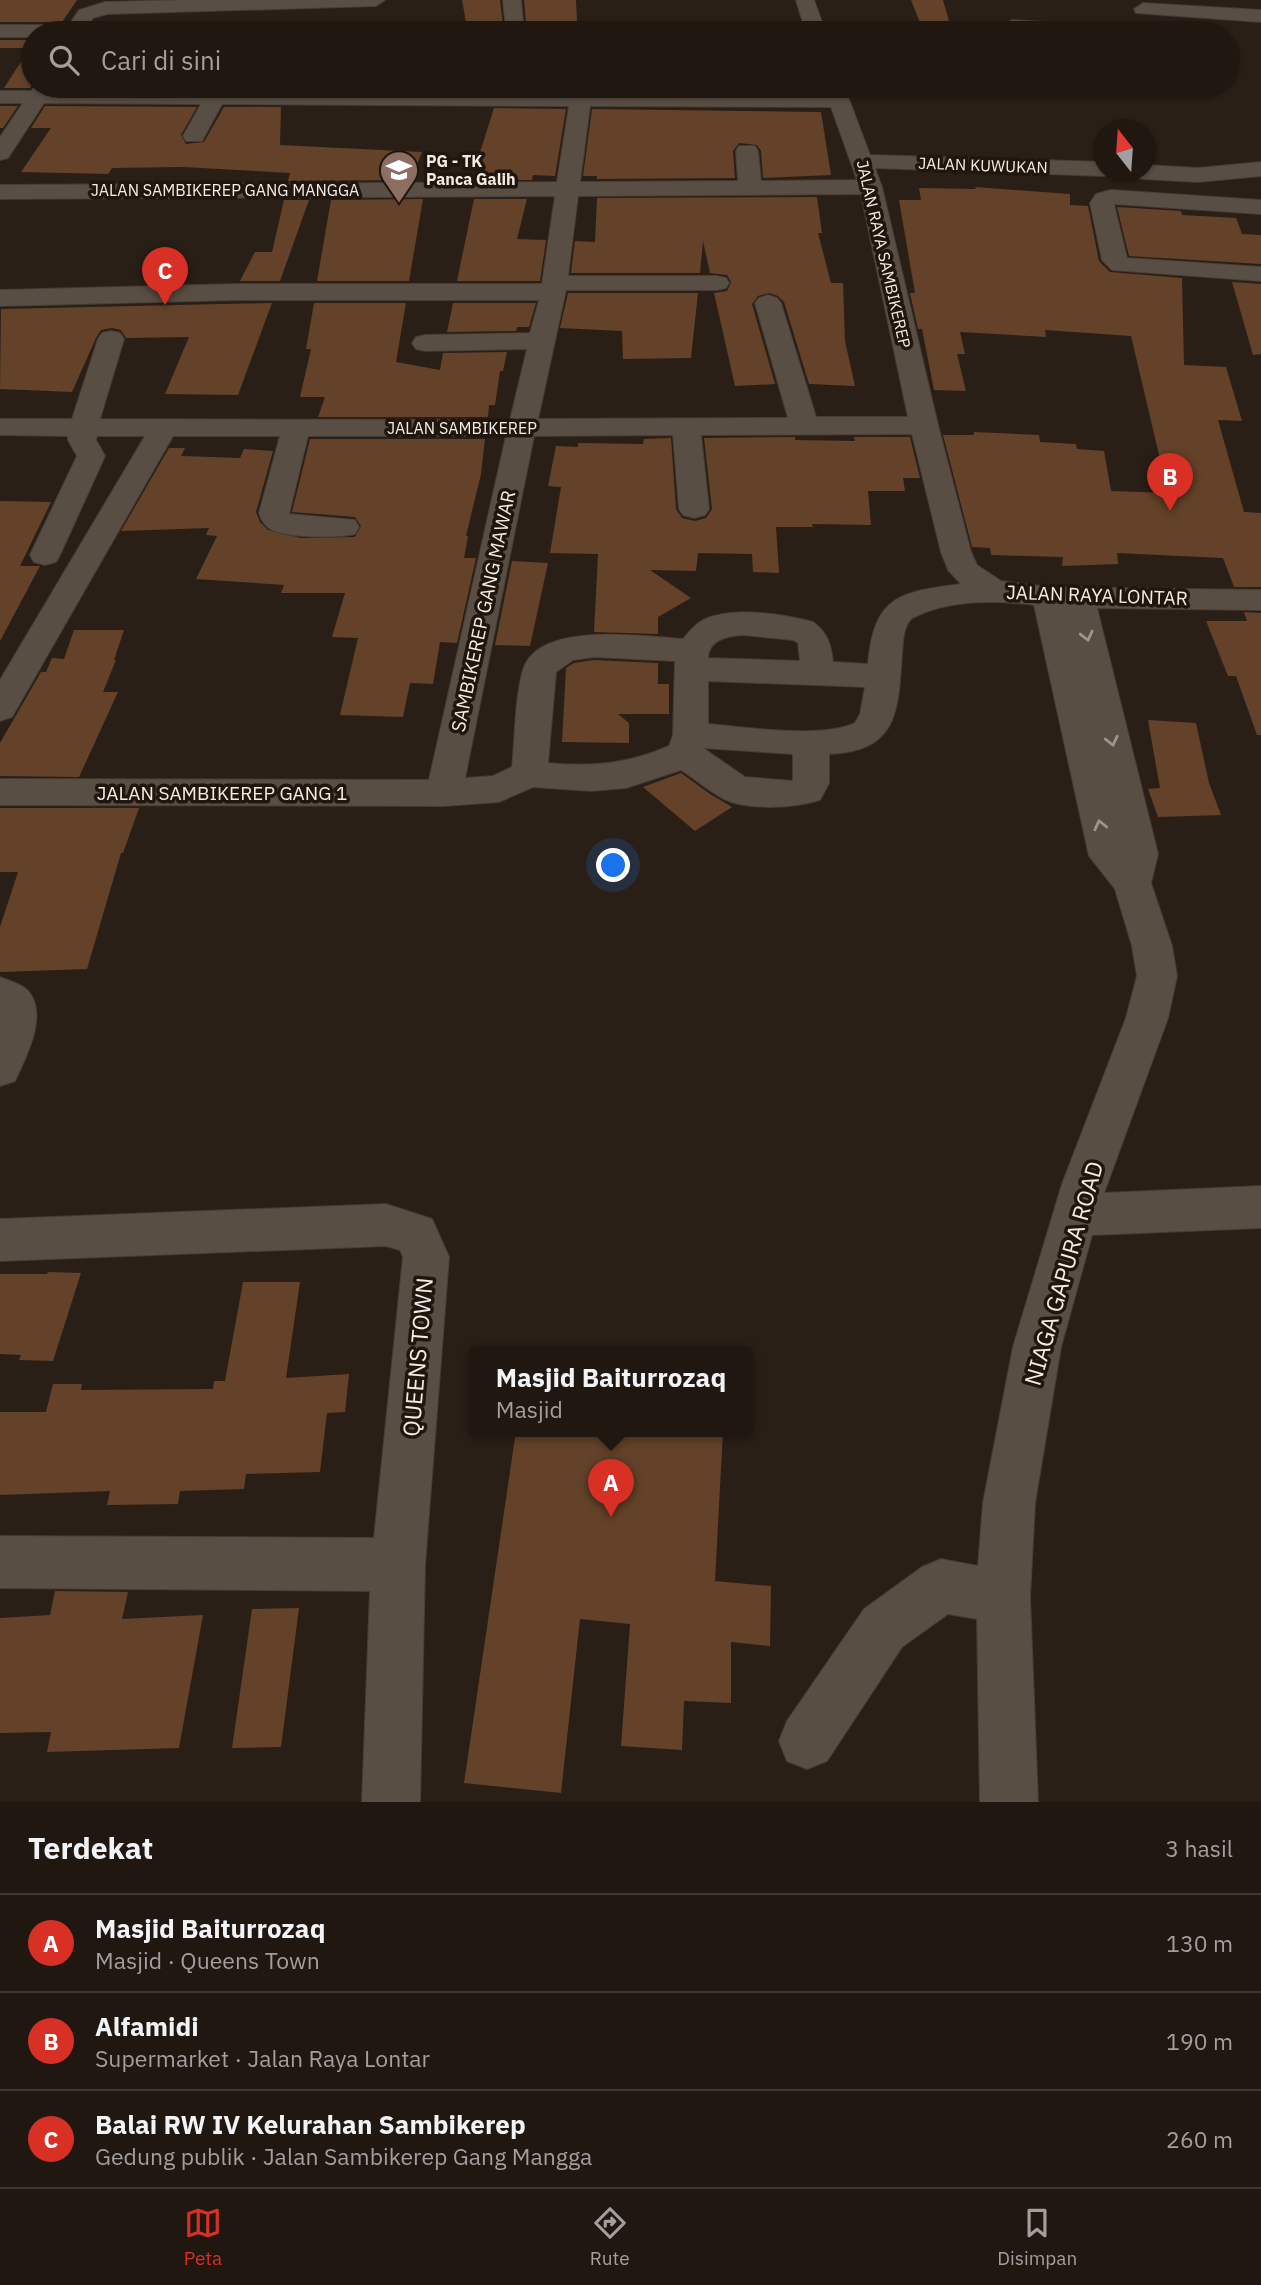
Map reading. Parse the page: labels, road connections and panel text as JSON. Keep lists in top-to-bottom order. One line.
{"streets":{"street":["JALAN KUWUKAN","JALAN SAMBIKEREP GANG MANGGA","JALAN RAYA SAMBIKEREP","JALAN SAMBIKEREP","JALAN RAYA LONTAR","SAMBIKEREP GANG MAWAR","JALAN SAMBIKEREP GANG 1","NIAGA GAPURA ROAD","QUEENS TOWN"]},"crossings":[["JALAN KUWUKAN","JALAN RAYA SAMBIKEREP"],["JALAN SAMBIKEREP GANG MANGGA","JALAN RAYA SAMBIKEREP"],["JALAN SAMBIKEREP GANG MANGGA","SAMBIKEREP GANG MAWAR"],["JALAN RAYA SAMBIKEREP","JALAN SAMBIKEREP"],["JALAN RAYA SAMBIKEREP","JALAN RAYA LONTAR"],["JALAN SAMBIKEREP","JALAN RAYA LONTAR"],["JALAN SAMBIKEREP","SAMBIKEREP GANG MAWAR"],["JALAN RAYA LONTAR","NIAGA GAPURA ROAD"],["SAMBIKEREP GANG MAWAR","JALAN SAMBIKEREP GANG 1"]],"places":{"school or university":["PG - TK Panca Galih"]},"north":"top","page":{"search":"Cari di sini","pins":["C","B","A"],"popup":["Masjid Baiturrozaq","Masjid"],"heading":["Terdekat","3 hasil"],"list":[{"mark":"A","name":"Masjid Baiturrozaq","note":"Masjid · Queens Town","value":"130 m"},{"mark":"B","name":"Alfamidi","note":"Supermarket · Jalan Raya Lontar","value":"190 m"},{"mark":"C","name":"Balai RW IV Kelurahan Sambikerep","note":"Gedung publik · Jalan Sambikerep Gang Mangga","value":"260 m"}],"nav":["Peta","Rute","Disimpan"]}}
